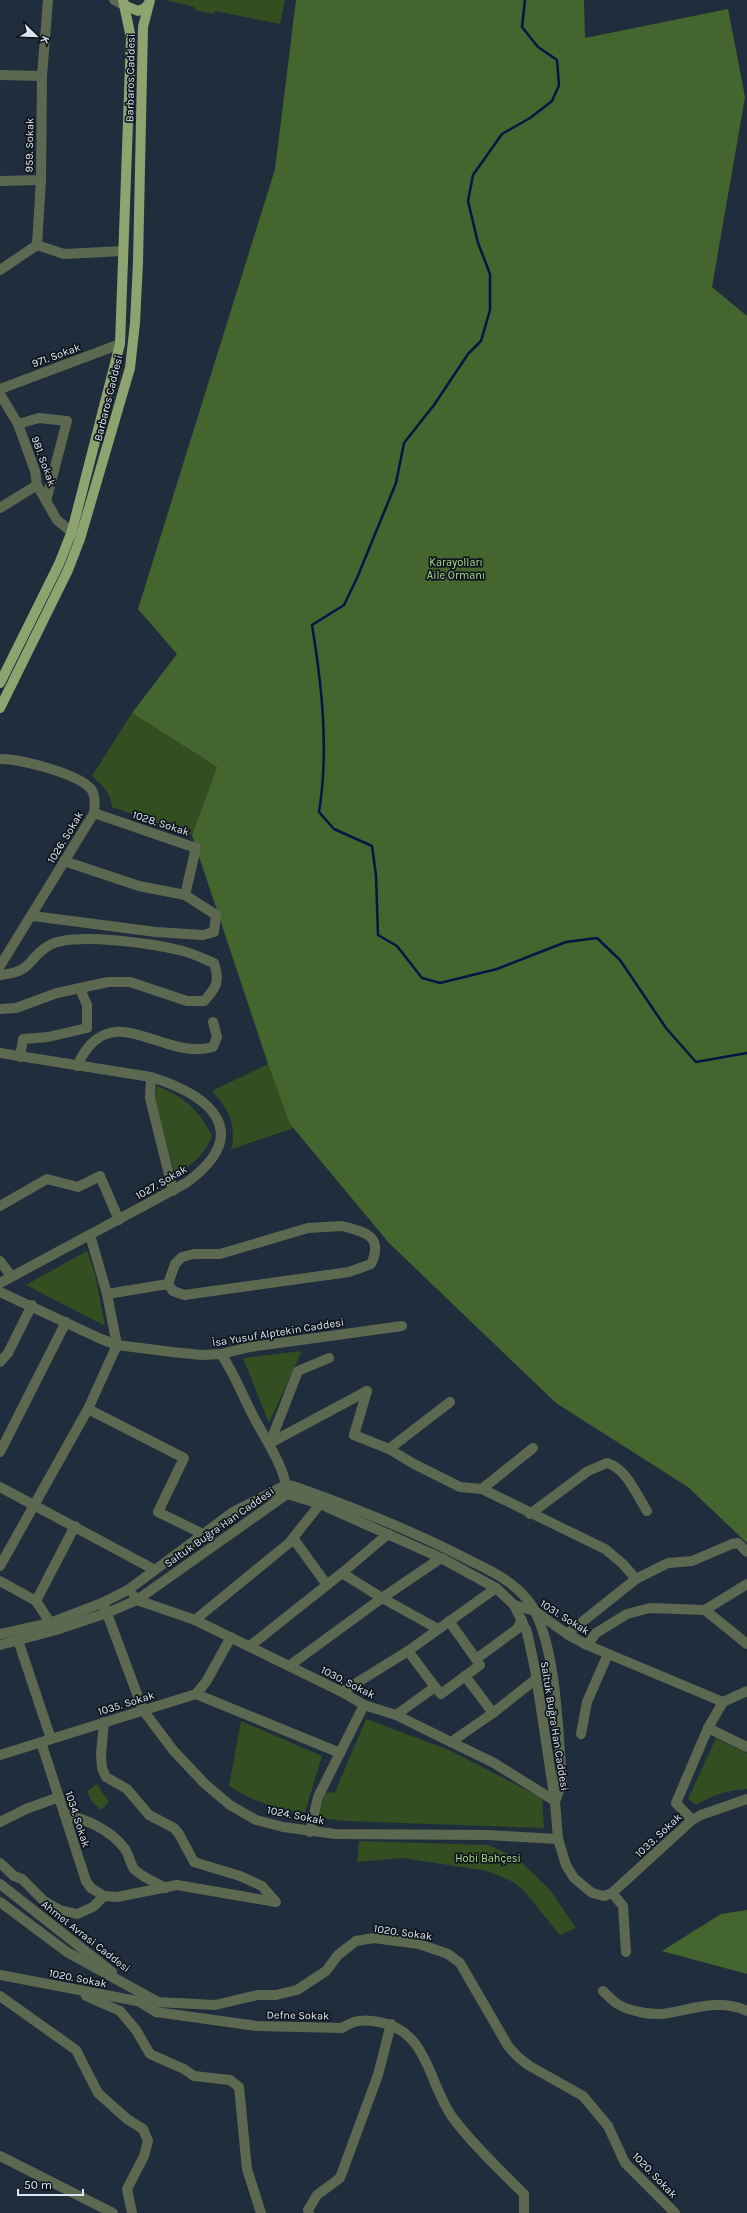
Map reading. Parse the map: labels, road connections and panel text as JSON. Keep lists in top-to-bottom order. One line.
{"streets":{"main road":["Barbaros Caddesi"],"street":["959. Sokak","971. Sokak","981. Sokak","1028. Sokak","1026. Sokak","1027. Sokak","İsa Yusuf Alptekin Caddesi","Saltuk Buğra Han Caddesi","1031. Sokak","1030. Sokak","1035. Sokak","1024. Sokak","1034. Sokak","1033. Sokak","1020. Sokak","Ahmet Avrasi Caddesi","Defne Sokak"]},"crossings":[["Barbaros Caddesi","971. Sokak"],["Barbaros Caddesi","981. Sokak"],["1028. Sokak","1026. Sokak"],["Saltuk Buğra Han Caddesi","1031. Sokak"],["Saltuk Buğra Han Caddesi","1030. Sokak"],["Saltuk Buğra Han Caddesi","1024. Sokak"],["Saltuk Buğra Han Caddesi","1034. Sokak"],["1035. Sokak","1024. Sokak"],["1035. Sokak","1034. Sokak"],["1020. Sokak","Defne Sokak"]],"parks":["Karayolları Aile Ormanı","Hobi Bahçesi"],"scale_bar":"50 m","north":"bottom right"}
